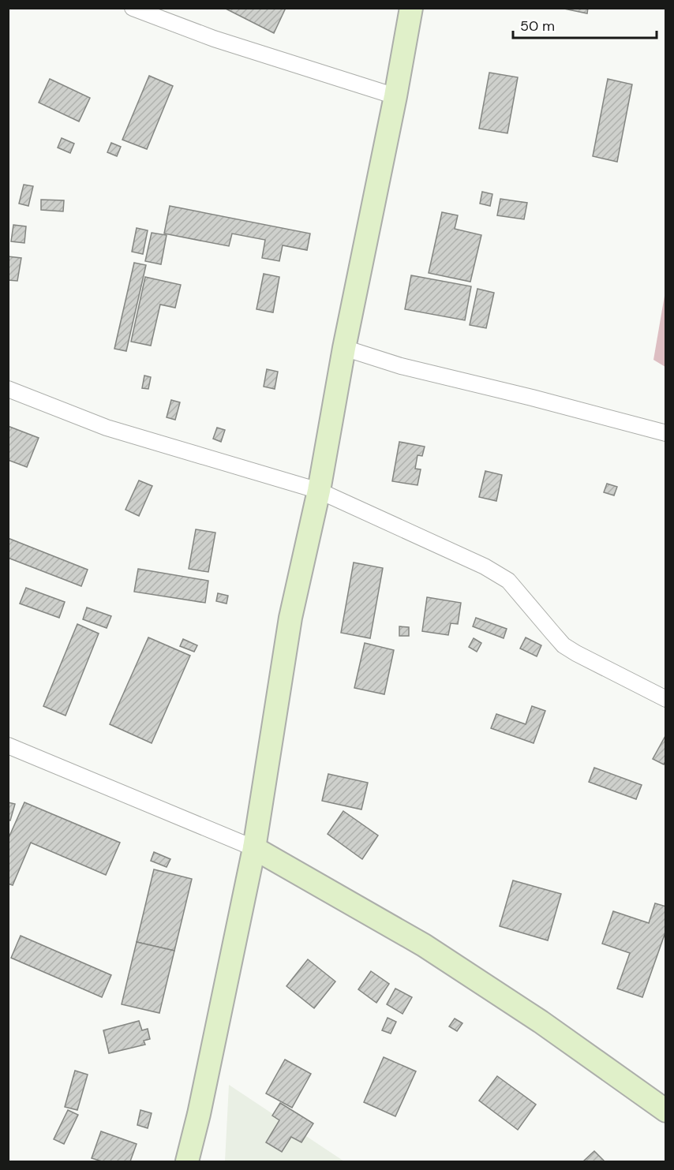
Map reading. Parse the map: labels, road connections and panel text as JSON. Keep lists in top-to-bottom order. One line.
{"scale_bar":"50 m"}
